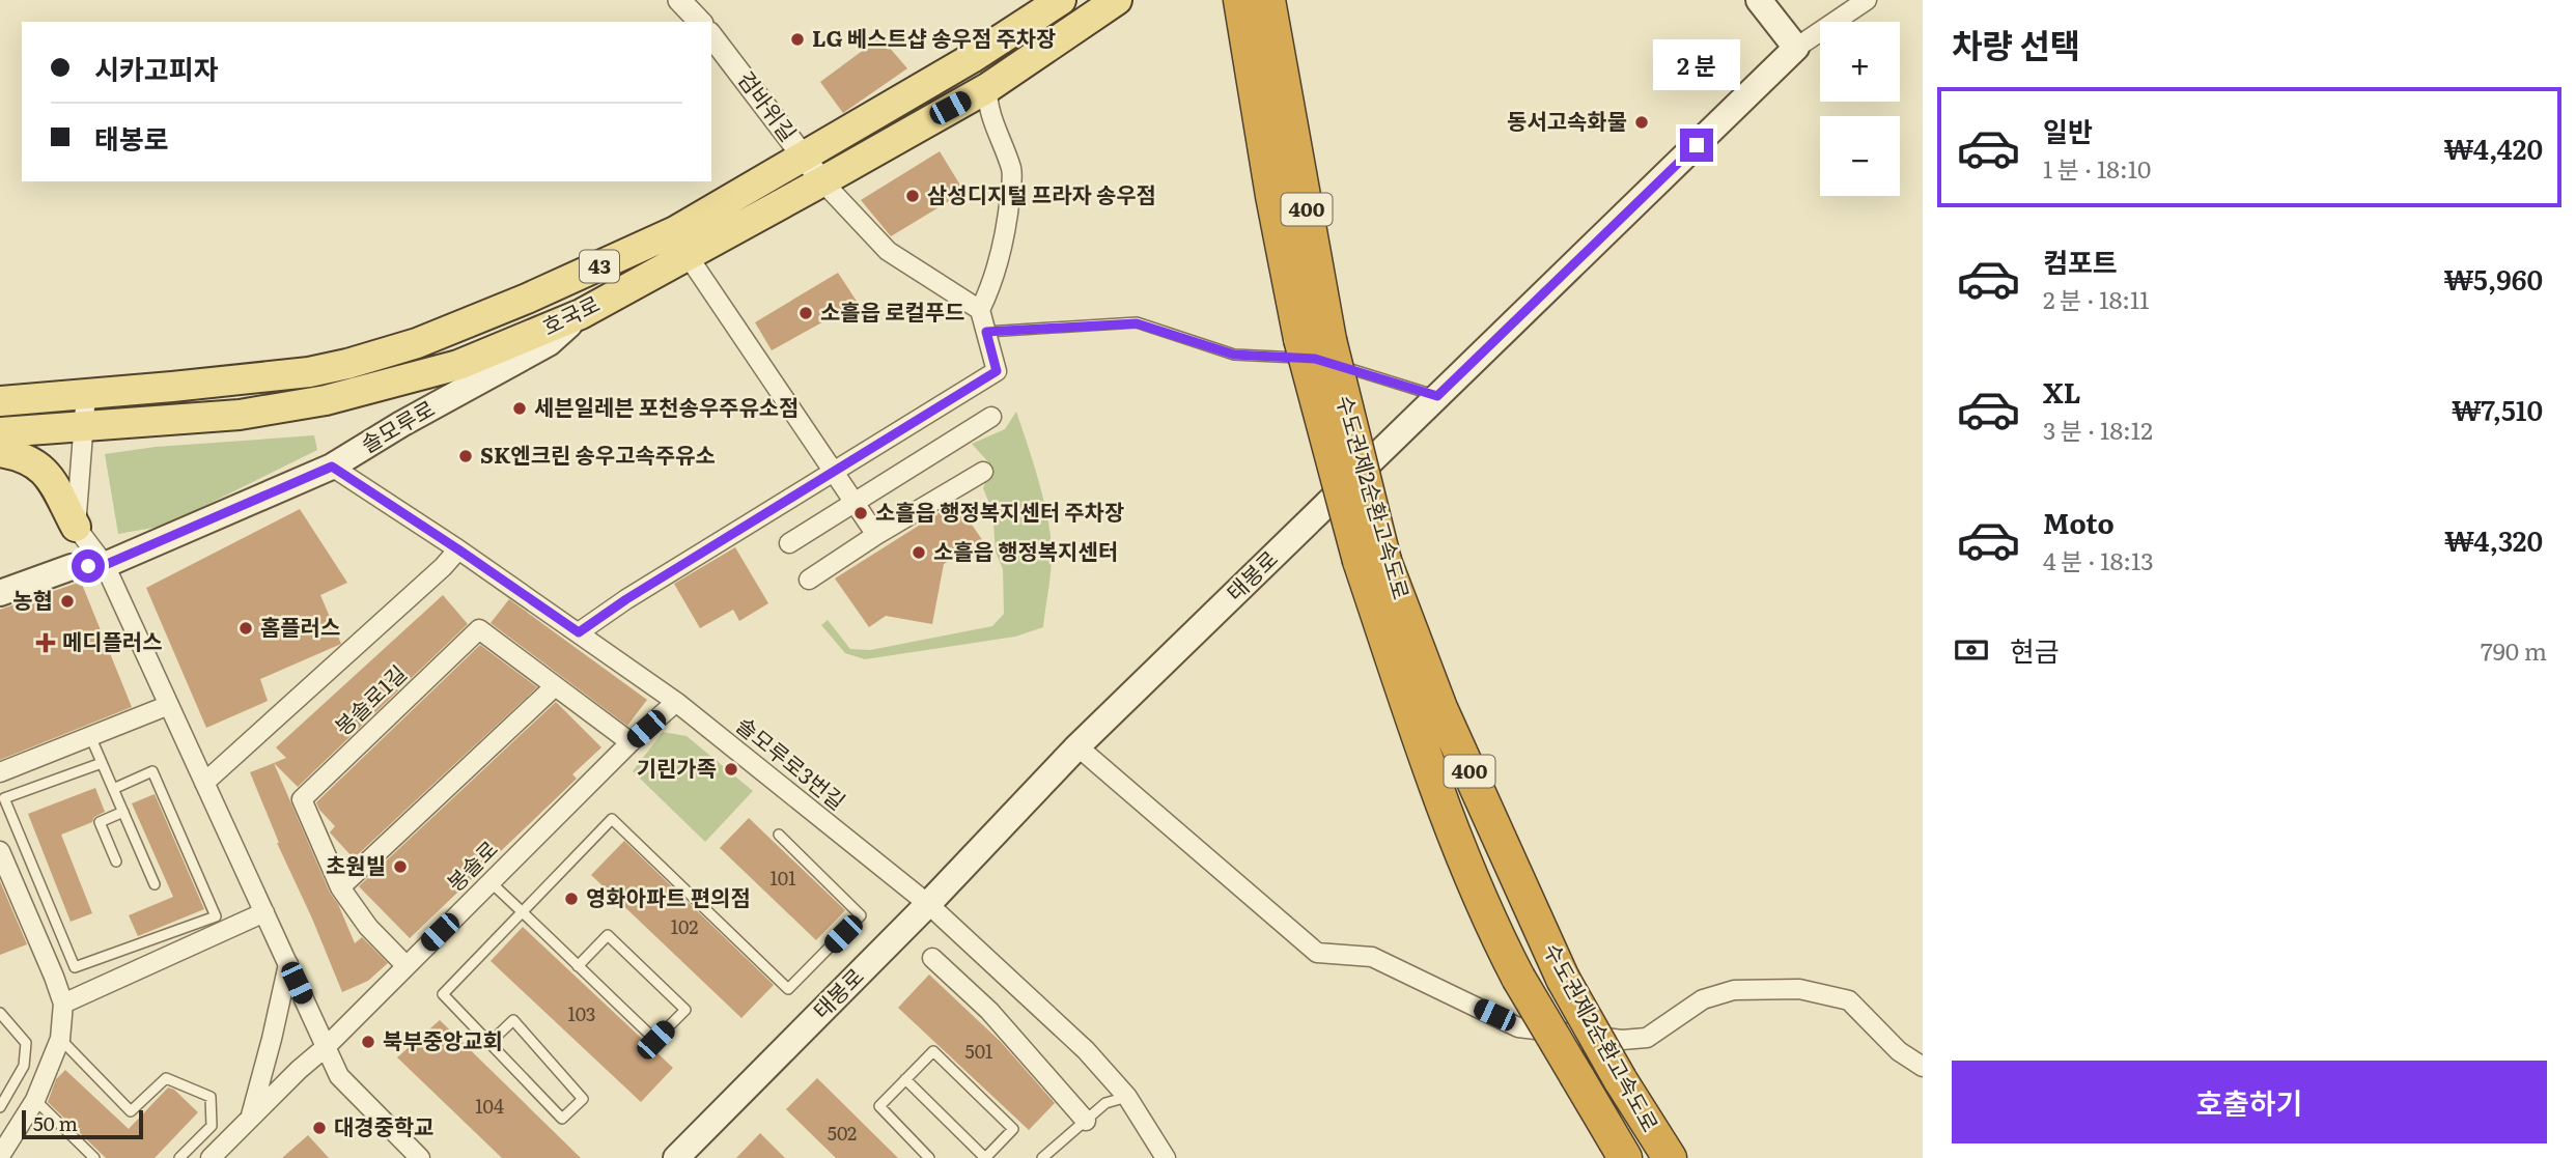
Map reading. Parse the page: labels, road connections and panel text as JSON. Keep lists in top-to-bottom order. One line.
{"streets":{"highway":["400","수도권제2순환고속도로"],"main road":["43","호국로","솔모루로","태봉로"],"street":["검바위길","봉솔로1길","솔모루로3번길","봉솔로"]},"crossings":[["검바위길","호국로"],["호국로","솔모루로"],["솔모루로","솔모루로3번길"],["태봉로","솔모루로3번길"],["봉솔로1길","봉솔로"],["솔모루로3번길","봉솔로"]],"places":{"other":["LG 베스트샵 송우점 주차장","동서고속화물","삼성디지털 프라자 송우점","소흘읍 로컬푸드","세븐일레븐 포천송우주유소점","SK엔크린 송우고속주유소","소흘읍 행정복지센터 주차장","소흘읍 행정복지센터","농협","홈플러스","기린가족","초원빌","영화아파트 편의점","북부중앙교회","대경중학교"],"health":["메디플러스"]},"house_numbers":["101","102","103","501","104","502"],"scale_bar":"50 m","page":{"heading":"차량 선택","map_buttons":["+","−"],"banner":["시카고피자","태봉로"],"bubble":"2 분","list":[{"name":"일반","note":"1 분 · 18:10","value":"₩4,420"},{"name":"컴포트","note":"2 분 · 18:11","value":"₩5,960"},{"name":"XL","note":"3 분 · 18:12","value":"₩7,510"},{"name":"Moto","note":"4 분 · 18:13","value":"₩4,320"}],"pay":["현금","790 m"],"buttons":"호출하기","scale":"50 m"}}
